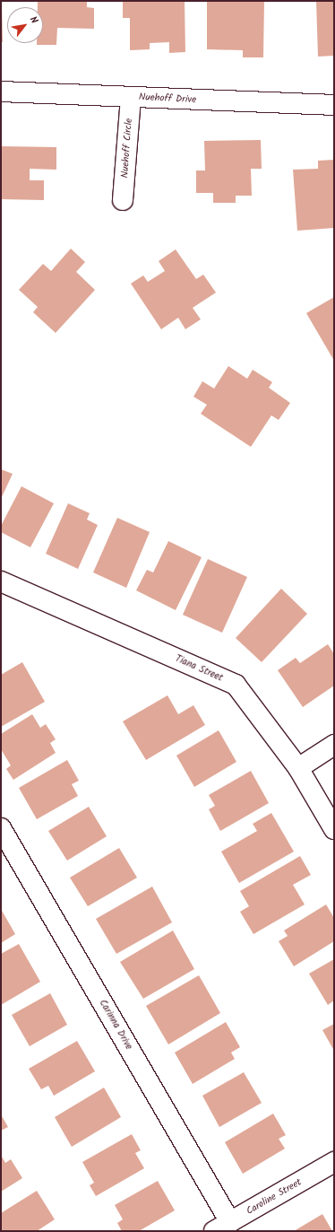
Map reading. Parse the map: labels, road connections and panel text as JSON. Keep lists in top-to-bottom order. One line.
{"streets":{"street":["Nuehoff Drive","Nuehoff Circle","Tiana Street","Carinna Drive","Caroline Street"]},"crossings":[["Nuehoff Drive","Nuehoff Circle"],["Carinna Drive","Caroline Street"]],"north":"top right"}
